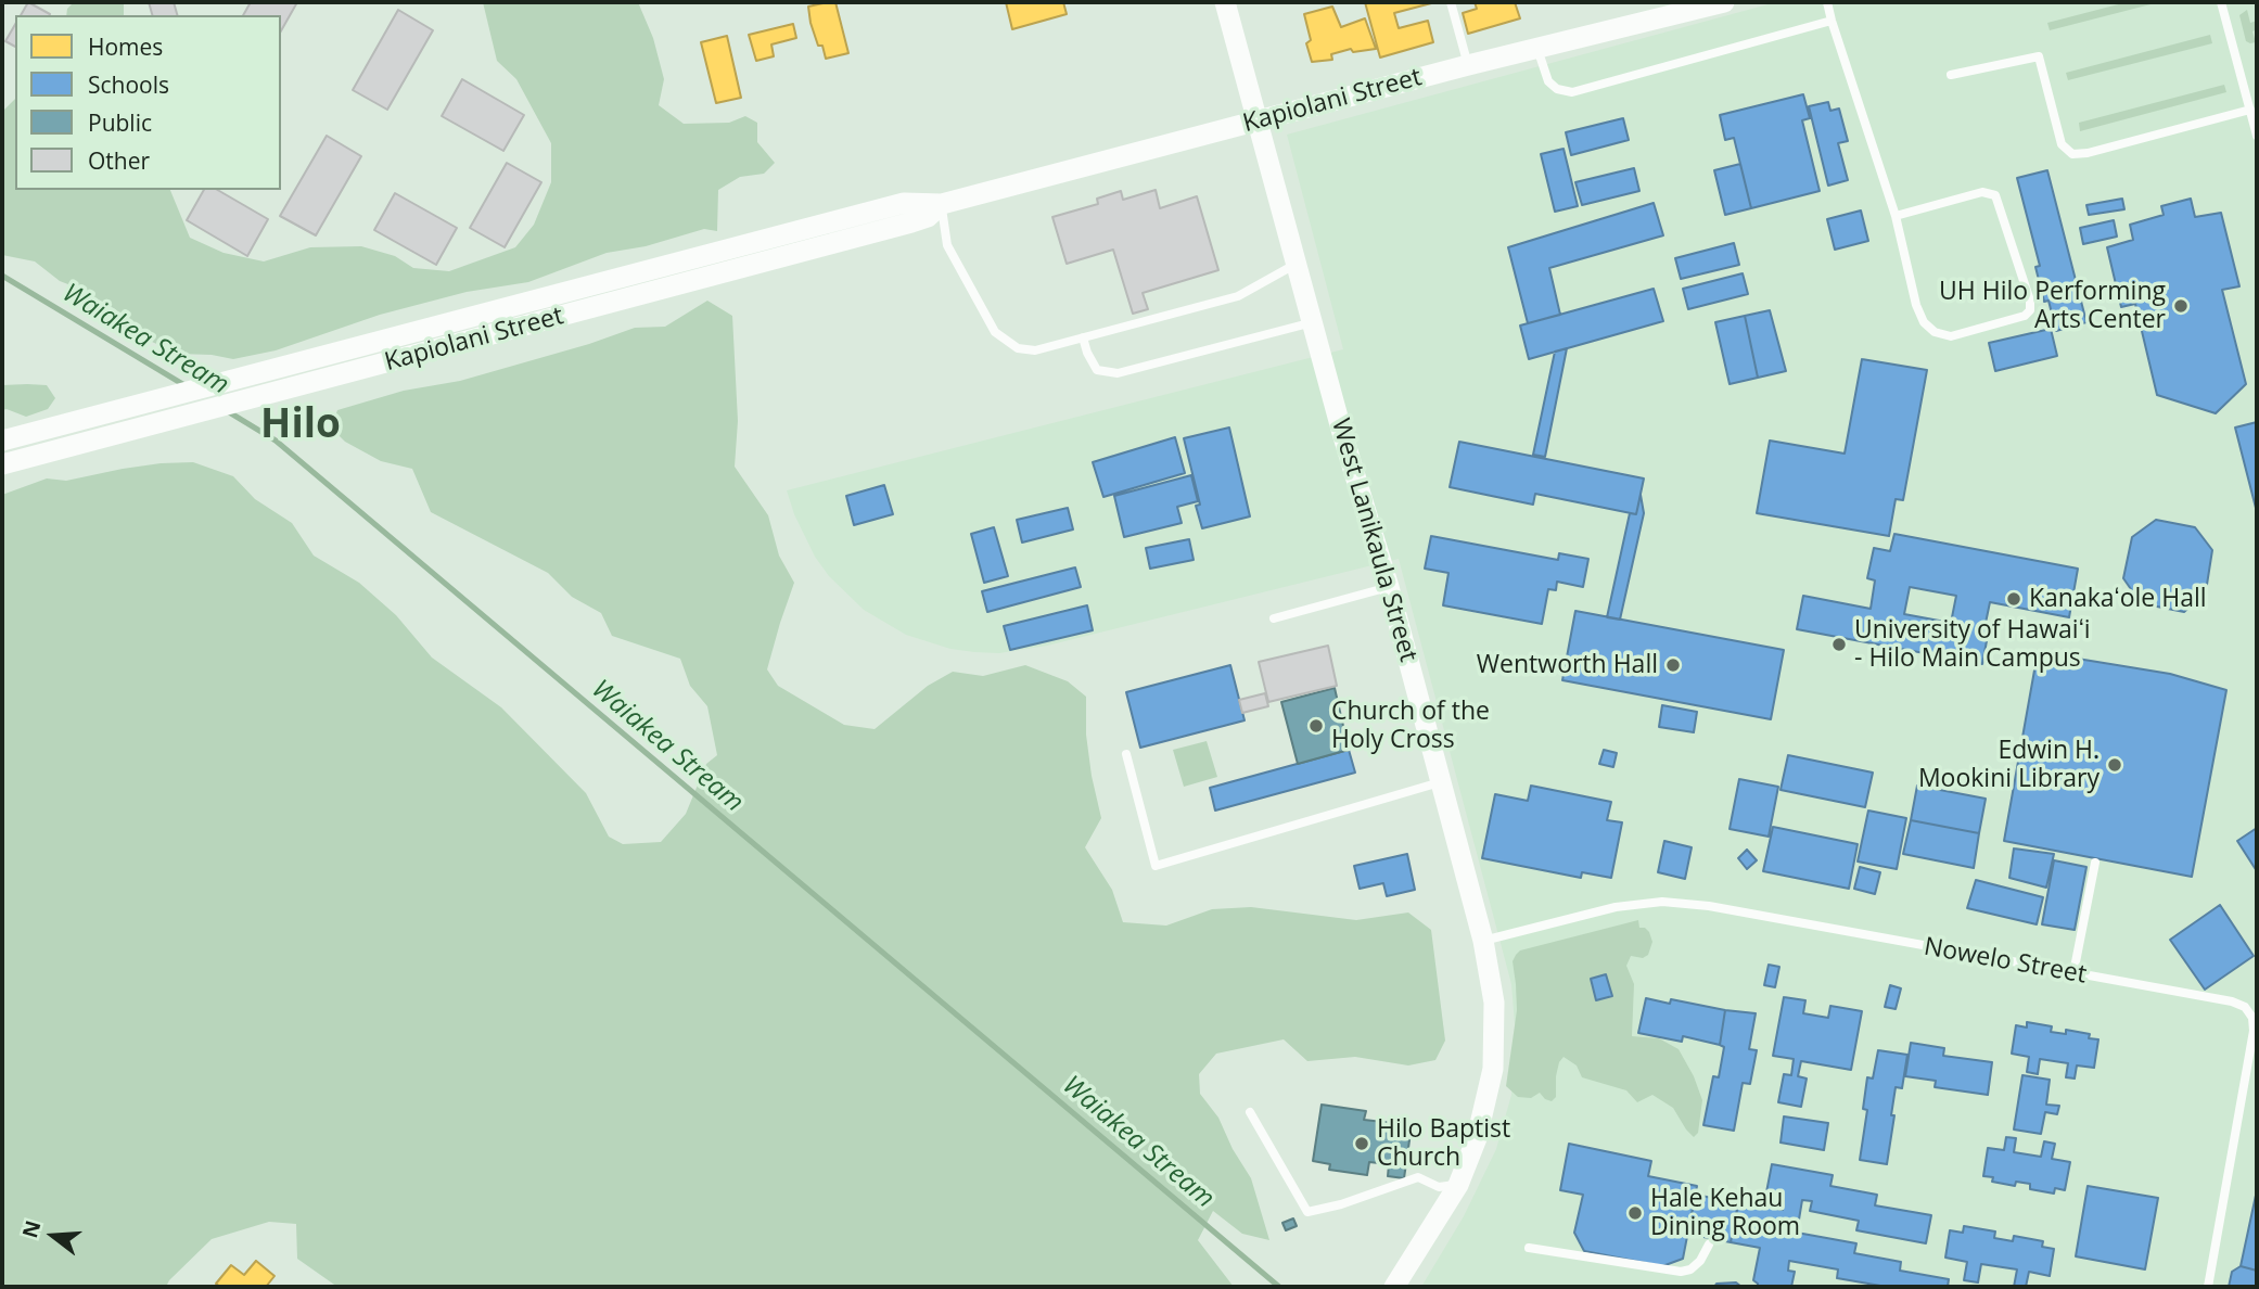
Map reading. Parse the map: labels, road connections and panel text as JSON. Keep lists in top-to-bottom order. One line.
{"streets":{"street":["Kapiolani Street","West Lanikaula Street"],"lane":["Nowelo Street"]},"crossings":[["Kapiolani Street","West Lanikaula Street"],["West Lanikaula Street","Nowelo Street"]],"districts":["Hilo"],"water":["Waiakea Stream"],"places":["UH Hilo Performing Arts Center","Kanakaʻole Hall","University of Hawaiʻi - Hilo Main Campus","Wentworth Hall","Church of the Holy Cross","Edwin H. Mookini Library","Hilo Baptist Church","Hale Kehau Dining Room"],"legend":["Homes","Schools","Public","Other"],"north":"left"}
